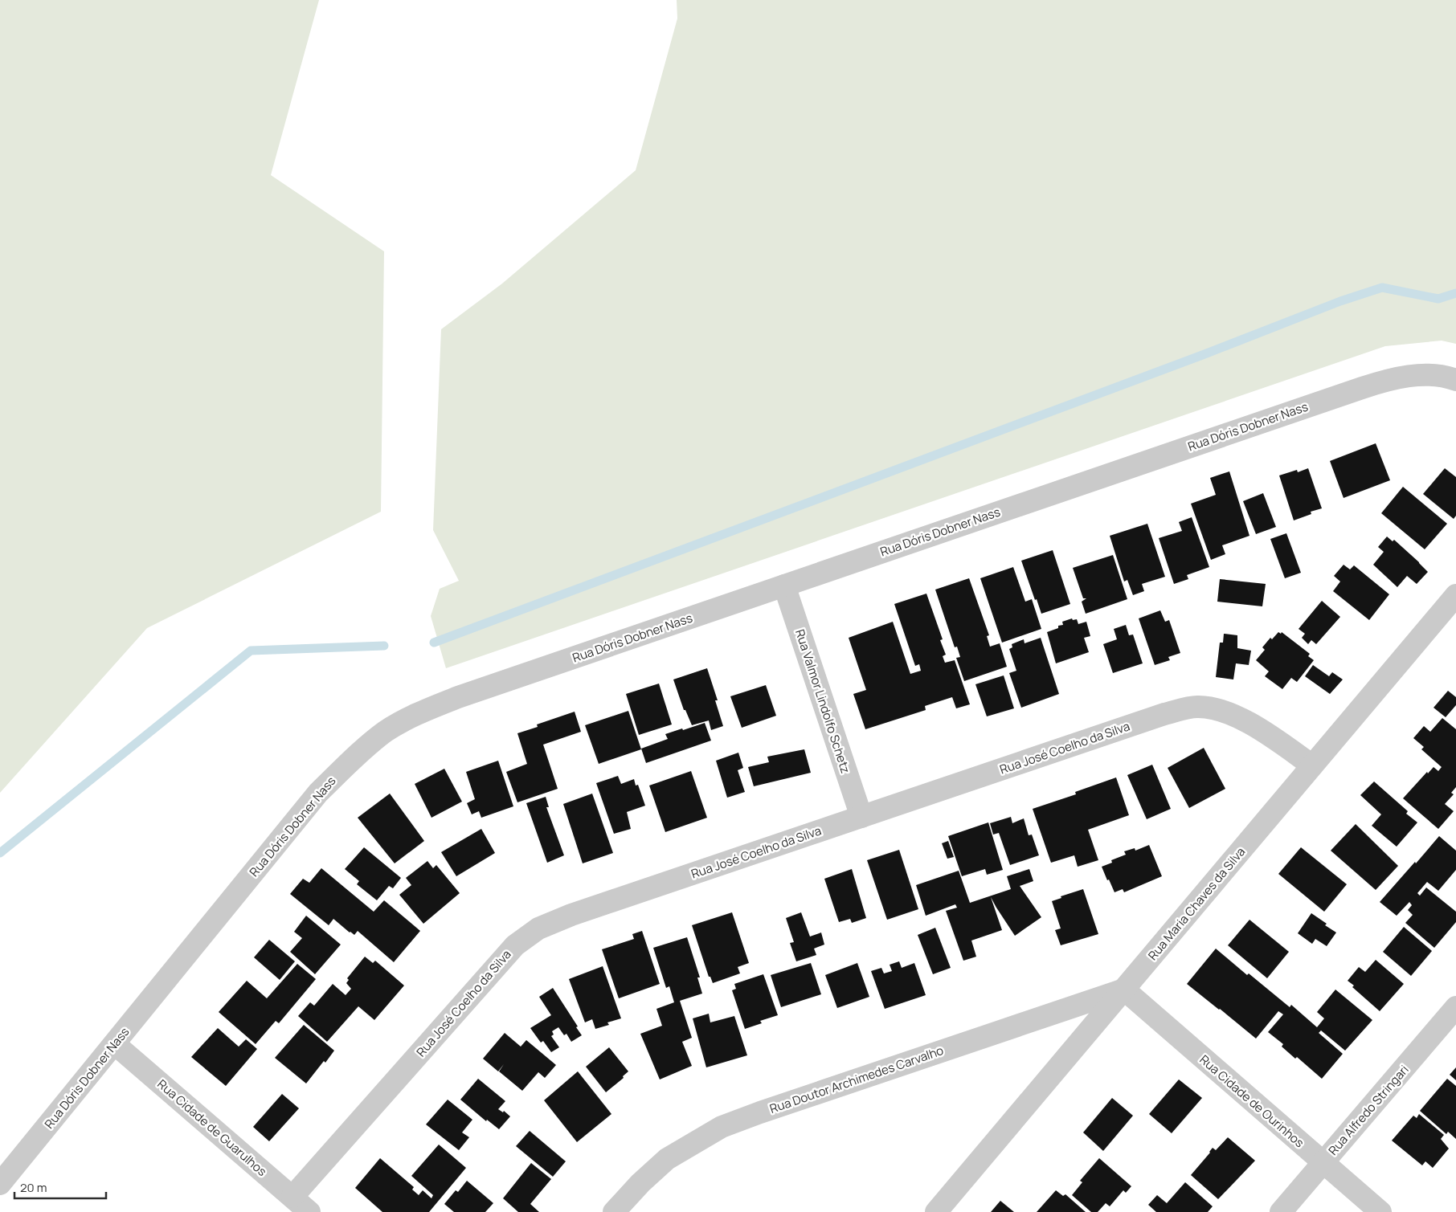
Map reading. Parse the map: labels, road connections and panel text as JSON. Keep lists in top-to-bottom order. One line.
{"streets":{"street":["Rua Dóris Dobner Nass","Rua Valmor Lindolfo Schetz","Rua José Coelho da Silva","Rua Maria Chaves da Silva","Rua Doutor Archimedes Carvalho","Rua Cidade de Ourinhos","Rua Alfredo Stringari","Rua Cidade de Guarulhos"]},"crossings":[["Rua Dóris Dobner Nass","Rua Valmor Lindolfo Schetz"],["Rua Dóris Dobner Nass","Rua Cidade de Guarulhos"],["Rua Valmor Lindolfo Schetz","Rua José Coelho da Silva"],["Rua José Coelho da Silva","Rua Maria Chaves da Silva"],["Rua José Coelho da Silva","Rua Cidade de Guarulhos"],["Rua Maria Chaves da Silva","Rua Doutor Archimedes Carvalho"],["Rua Maria Chaves da Silva","Rua Cidade de Ourinhos"],["Rua Doutor Archimedes Carvalho","Rua Cidade de Ourinhos"],["Rua Cidade de Ourinhos","Rua Alfredo Stringari"]],"scale_bar":"20 m"}
